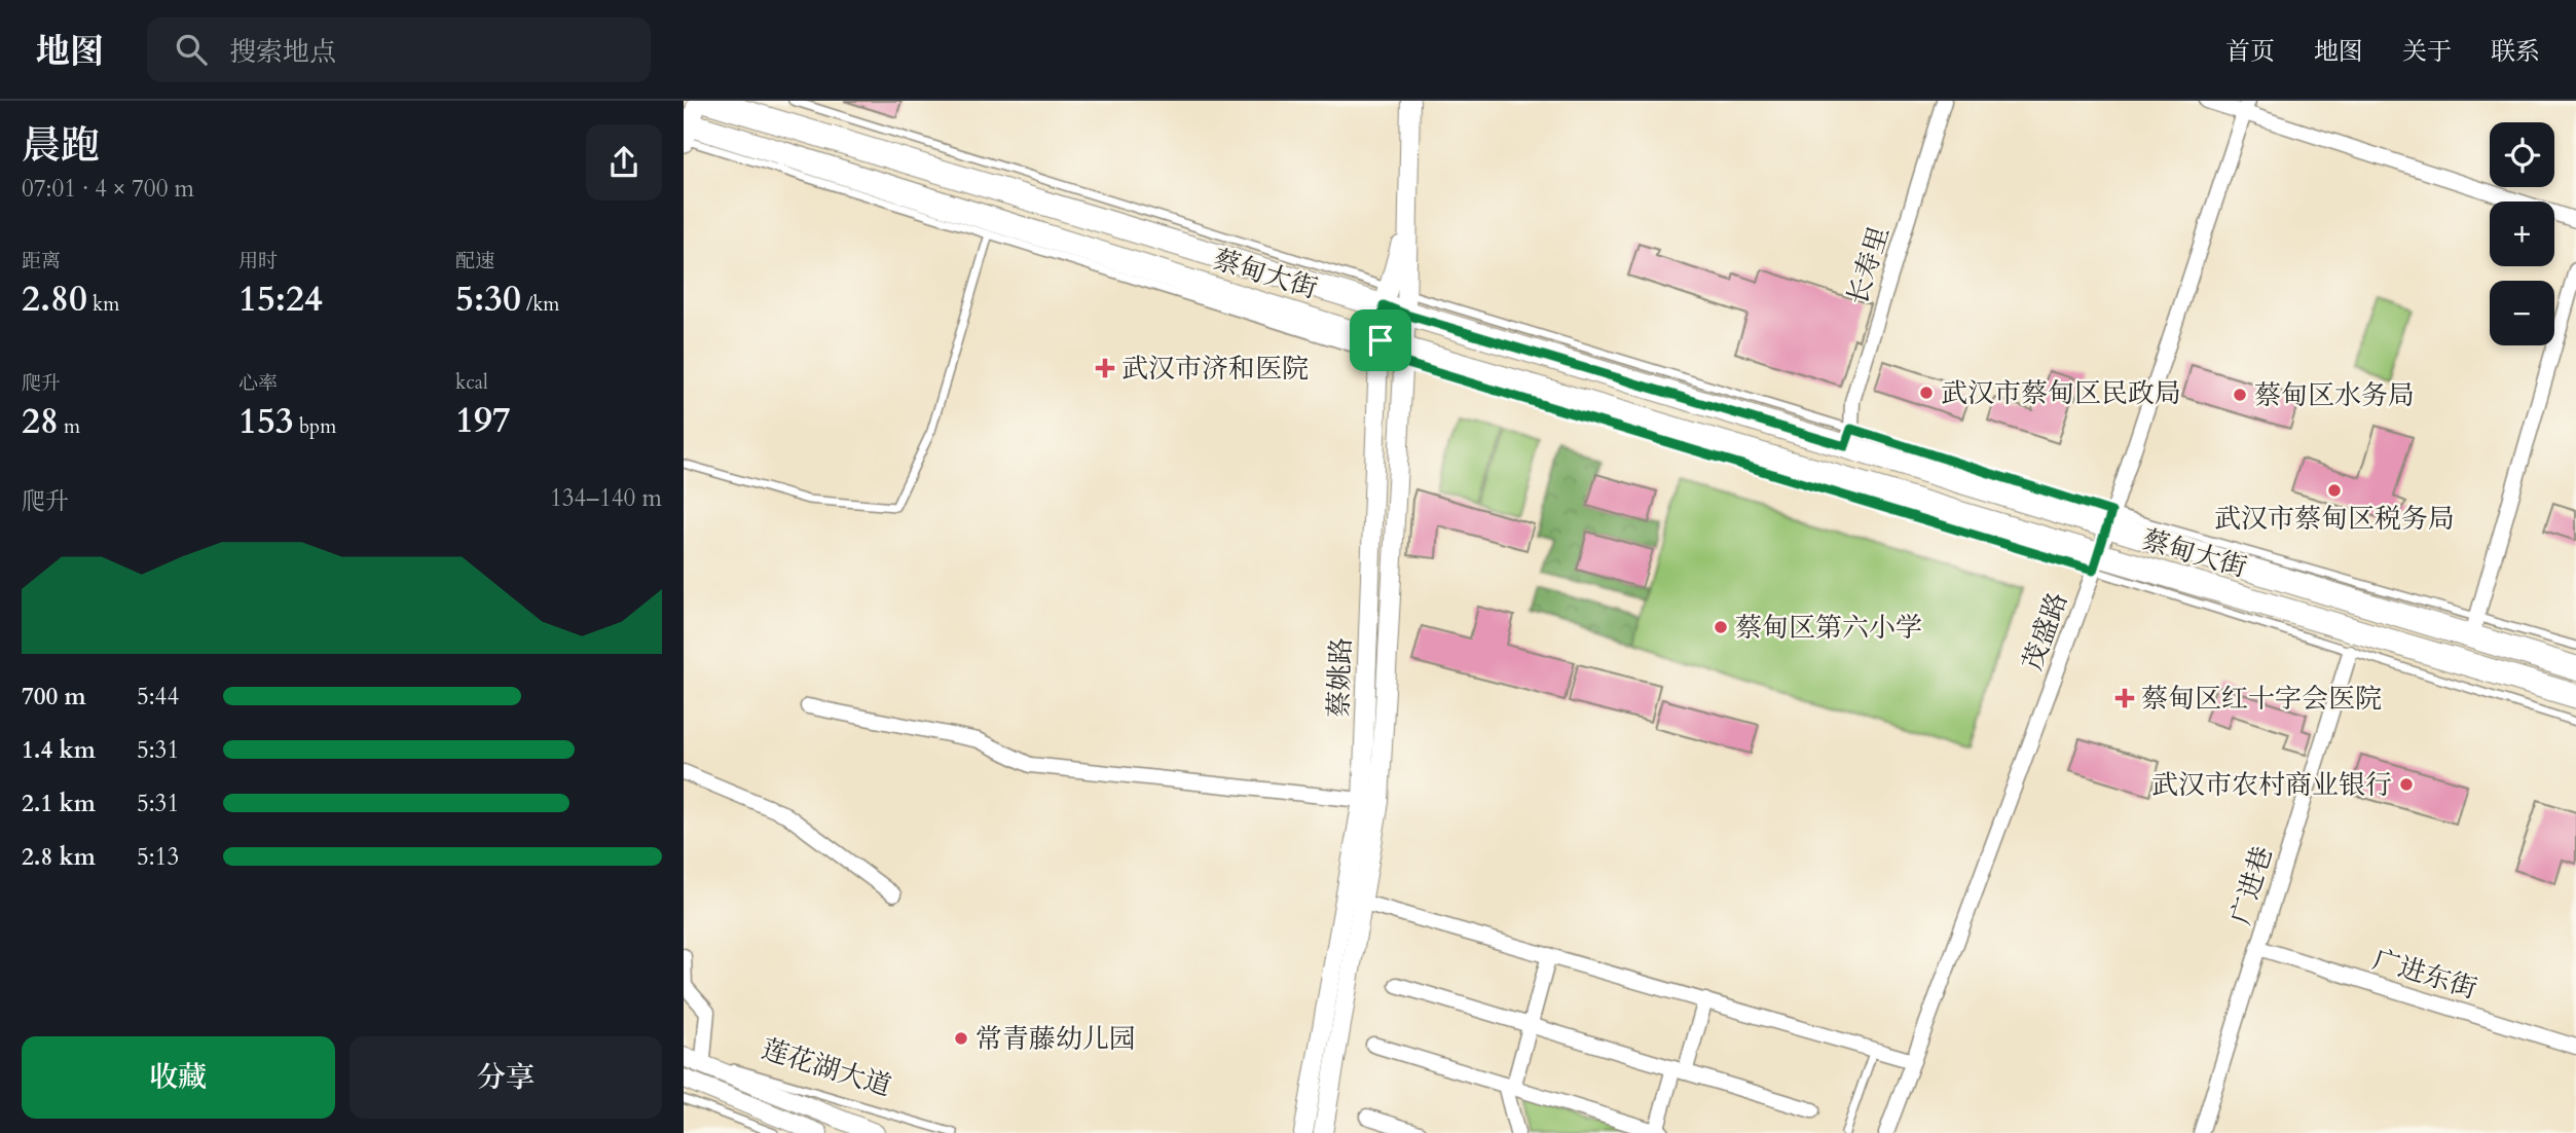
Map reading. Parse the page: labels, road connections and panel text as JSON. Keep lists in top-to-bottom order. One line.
{"streets":{"main road":["蔡甸大街"],"street":["长寿里","茂盛路","蔡姚路","广进巷","广进东街","莲花湖大道"]},"crossings":[["长寿里","蔡甸大街"],["蔡甸大街","茂盛路"],["蔡甸大街","蔡姚路"],["广进巷","广进东街"]],"places":{"health":["武汉市济和医院","蔡甸区红十字会医院"],"other":["武汉市蔡甸区民政局","蔡甸区水务局","武汉市蔡甸区税务局","蔡甸区第六小学","武汉市农村商业银行","常青藤幼儿园"]},"page":{"header":"地图","search":"搜索地点","nav":["首页","地图","关于","联系"],"heading":["晨跑","07:01 · 4 × 700 m"],"map_buttons":["+","−"],"stats":[["距离","2.80 km"],["用时","15:24"],["配速","5:30 /km"],["爬升","28 m"],["心率","153 bpm"],["kcal","197"]],"chart":["爬升","134–140 m"],"list":[{"name":"700 m","note":"5:44"},{"name":"1.4 km","note":"5:31"},{"name":"2.1 km","note":"5:31"},{"name":"2.8 km","note":"5:13"}],"buttons":["收藏","分享"]}}
